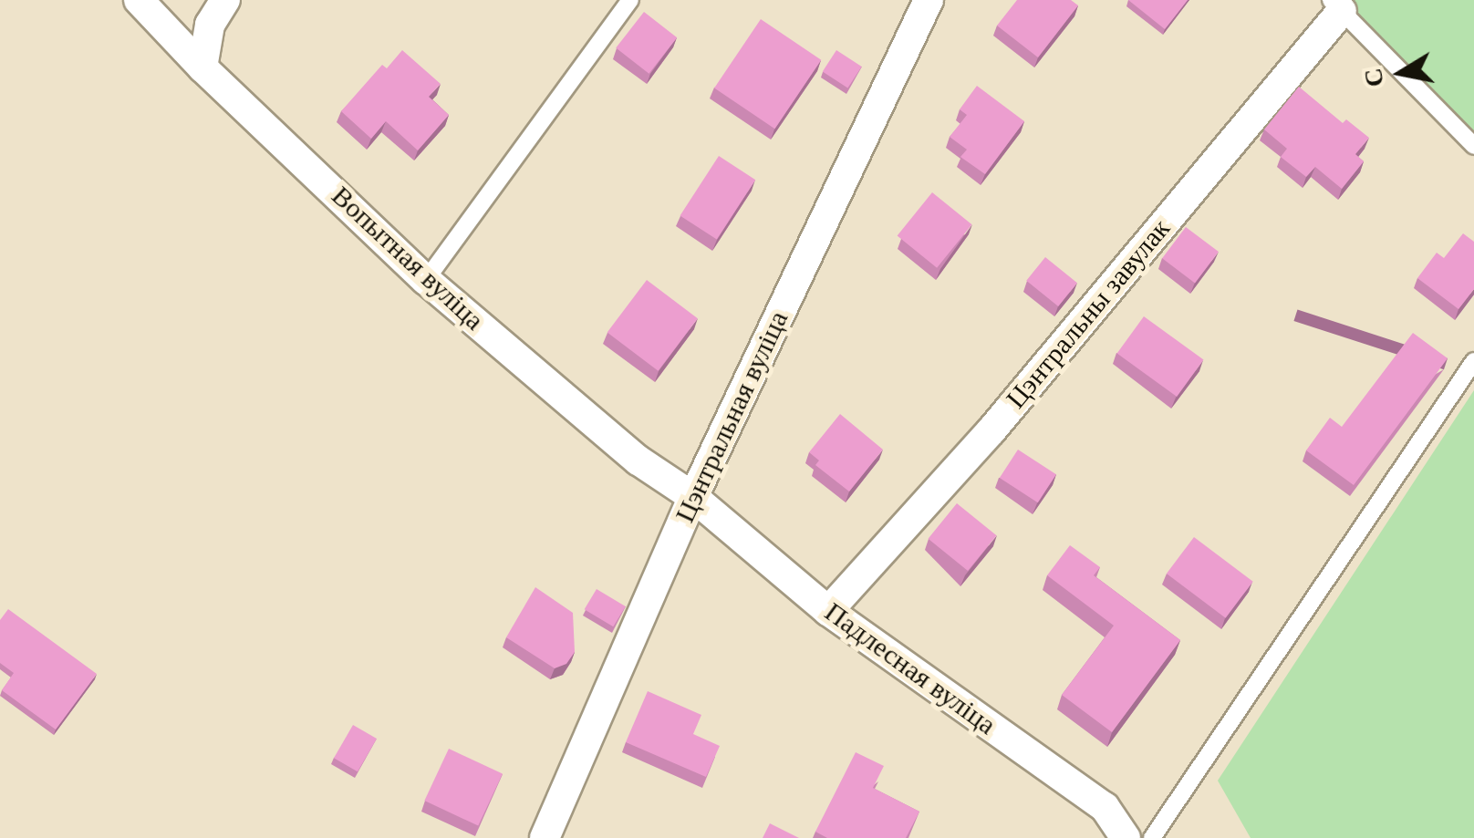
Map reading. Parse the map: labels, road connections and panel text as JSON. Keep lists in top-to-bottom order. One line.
{"streets":{"street":["Вопытная вуліца","Цэнтральны завулак","Цэнтральная вуліца","Падлесная вуліца"]},"crossings":[["Вопытная вуліца","Цэнтральная вуліца"],["Вопытная вуліца","Падлесная вуліца"],["Цэнтральны завулак","Падлесная вуліца"],["Цэнтральная вуліца","Падлесная вуліца"]],"north":"left"}
